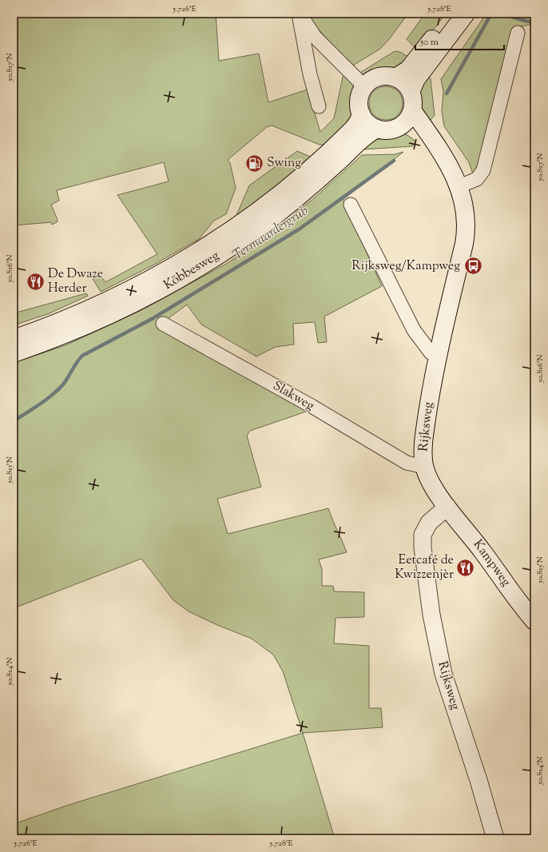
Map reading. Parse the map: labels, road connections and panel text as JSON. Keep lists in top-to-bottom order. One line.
{"streets":{"main road":["Köbbesweg","Rijksweg","Kampweg"],"street":["Slakweg"]},"crossings":[["Köbbesweg","Rijksweg"],["Slakweg","Rijksweg"],["Rijksweg","Kampweg"]],"water":["Termaardergrub"],"places":{"fuel station":["Swing"],"bus stop":["Rijksweg/Kampweg"],"restaurant":["De Dwaze Herder","Eetcafé de Kwizzenjèr"]},"scale_bar":"50 m","coordinates":["5.726°E","5.728°E","50.817°N","50.816°N","50.815°N","50.814°N"]}
